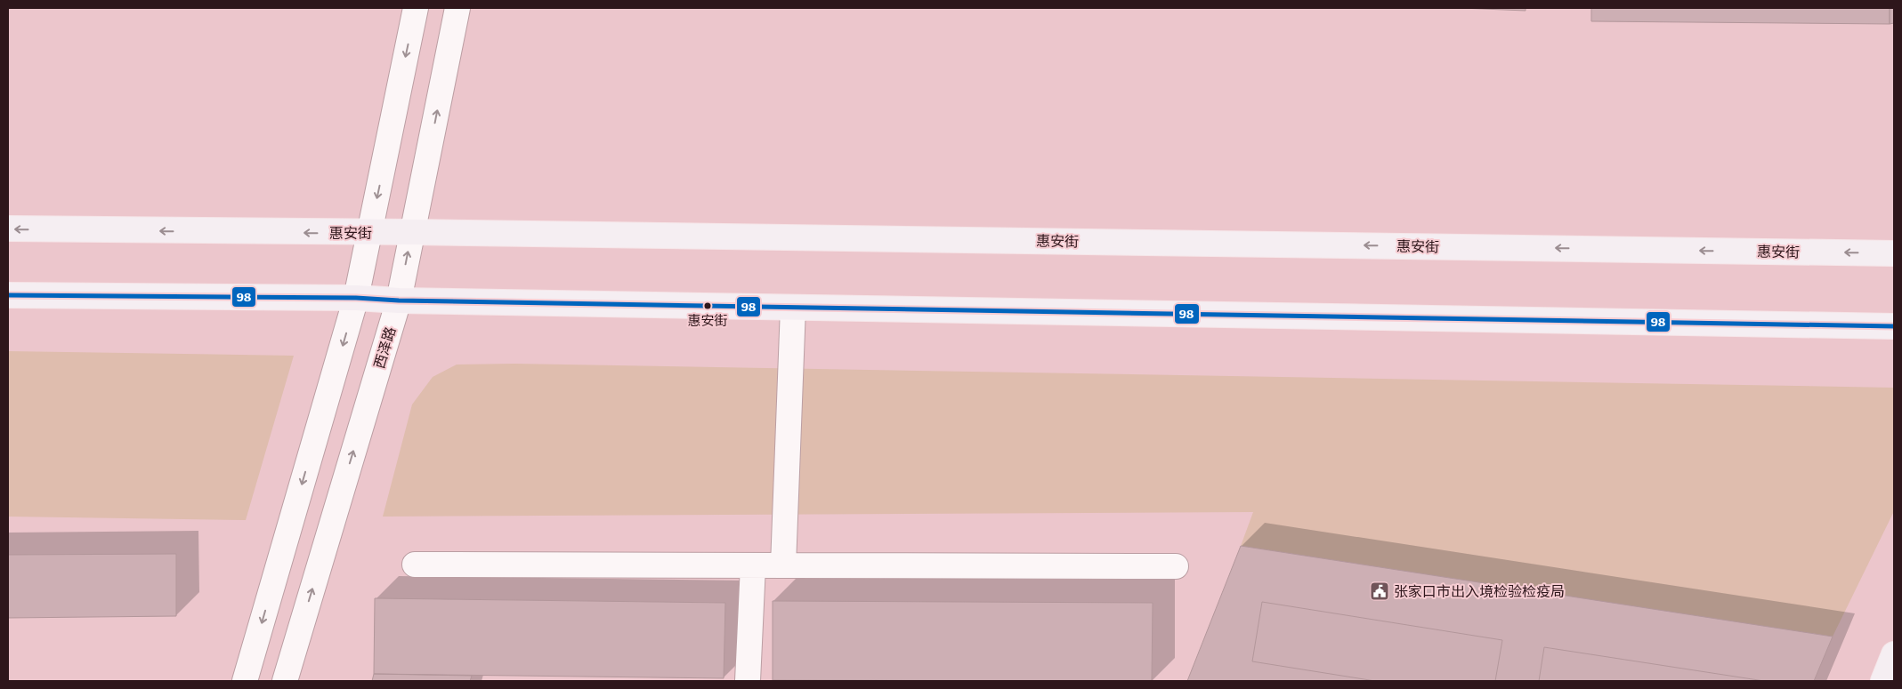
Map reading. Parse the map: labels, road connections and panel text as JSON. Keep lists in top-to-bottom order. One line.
{"streets":{"main road":["惠安街","西泽路"]},"crossings":[["惠安街","西泽路"]],"places":{"other":["惠安街"],"public building":["张家口市出入境检验检疫局"]},"lines":["transit line 98"]}
